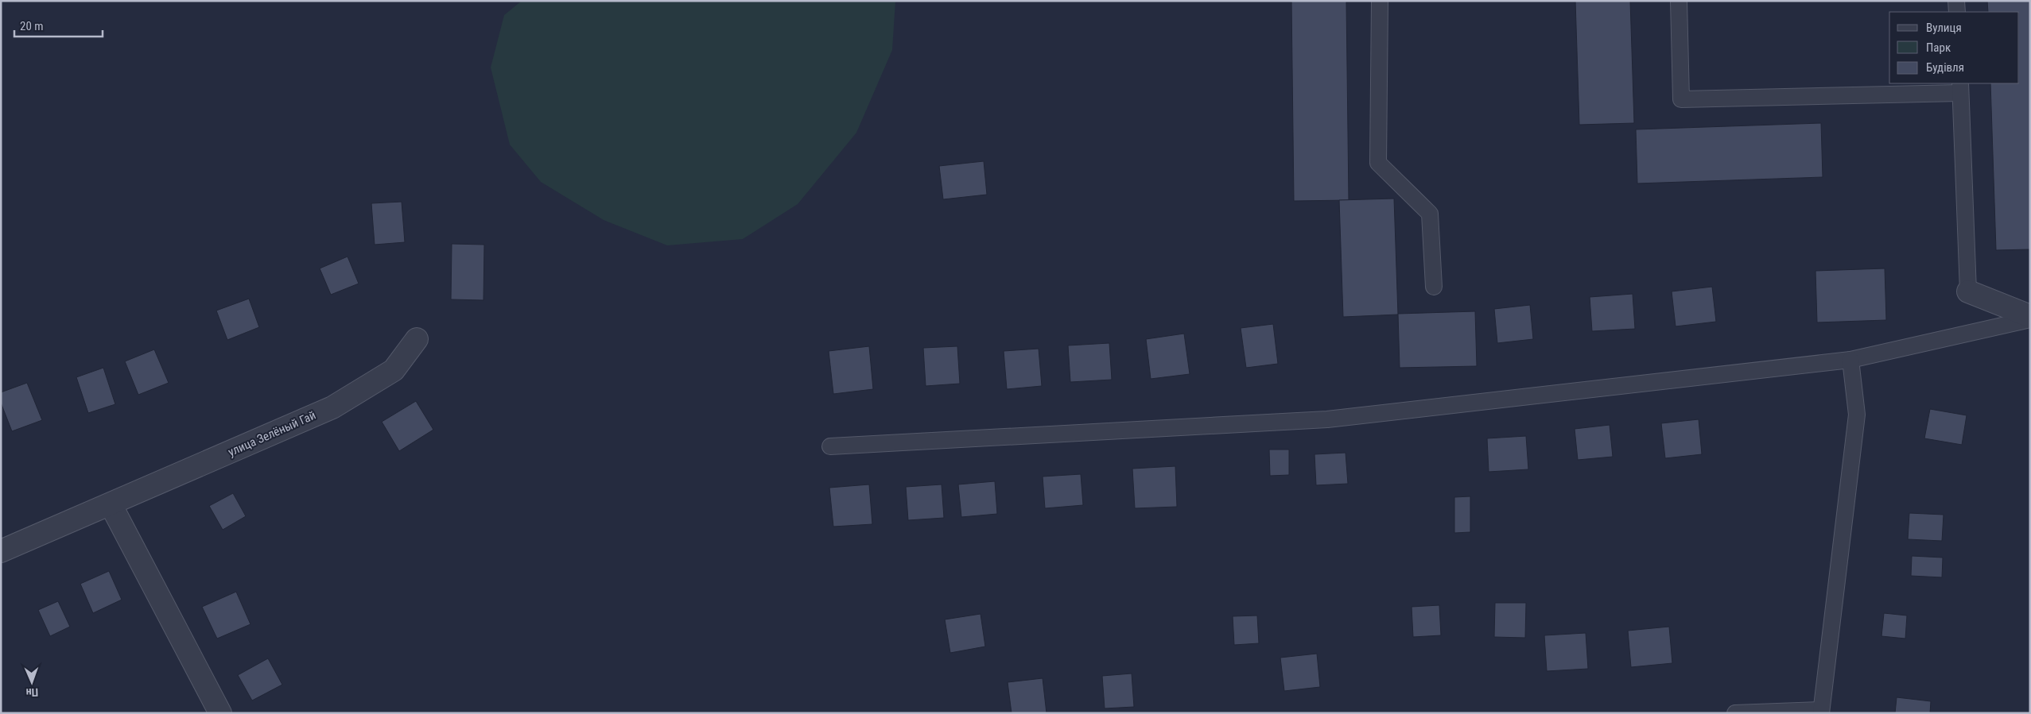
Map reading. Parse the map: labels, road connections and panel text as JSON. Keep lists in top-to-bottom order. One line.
{"streets":{"street":["улица Зелёный Гай"]},"legend":["Вулиця","Парк","Будівля"],"scale_bar":"20 m","north":"bottom"}
